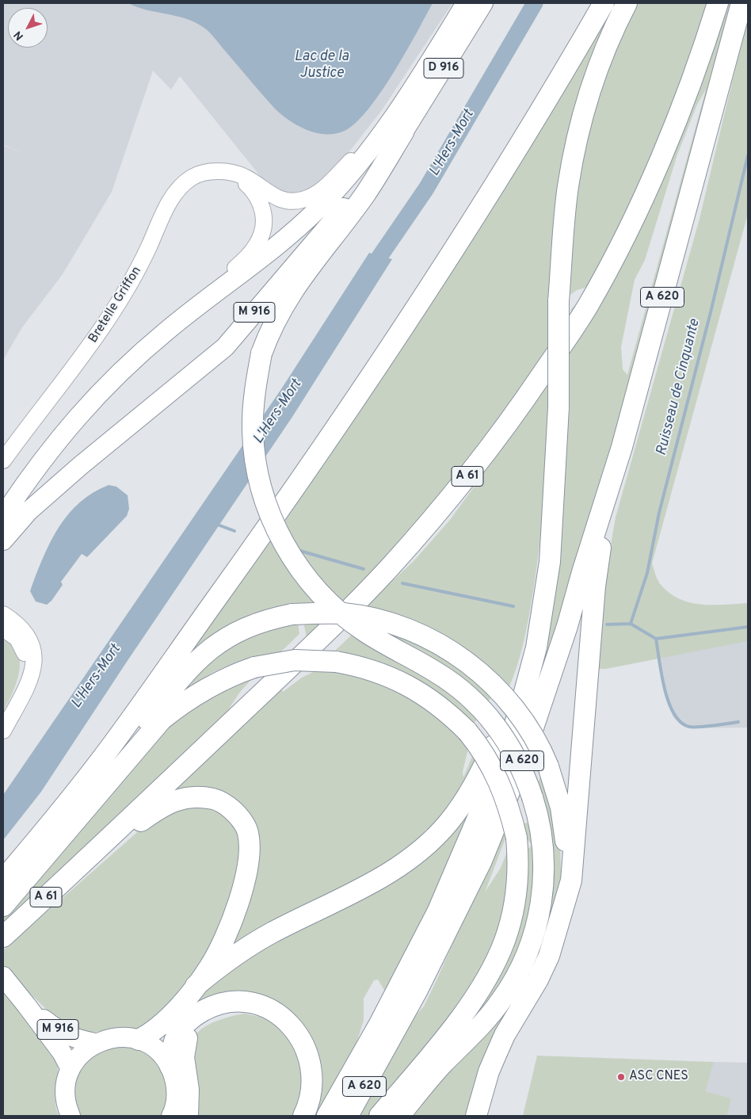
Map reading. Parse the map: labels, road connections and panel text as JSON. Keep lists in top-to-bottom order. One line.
{"streets":{"highway":["D 916","A 620","M 916","A 61"],"main road":["Bretelle Griffon"]},"crossings":[["D 916","Bretelle Griffon"],["D 916","M 916"],["Bretelle Griffon","M 916"]],"water":["Lac de la Justice","L'Hers-Mort","Ruisseau de Cinquante"],"places":["ASC CNES"],"north":"bottom left"}
